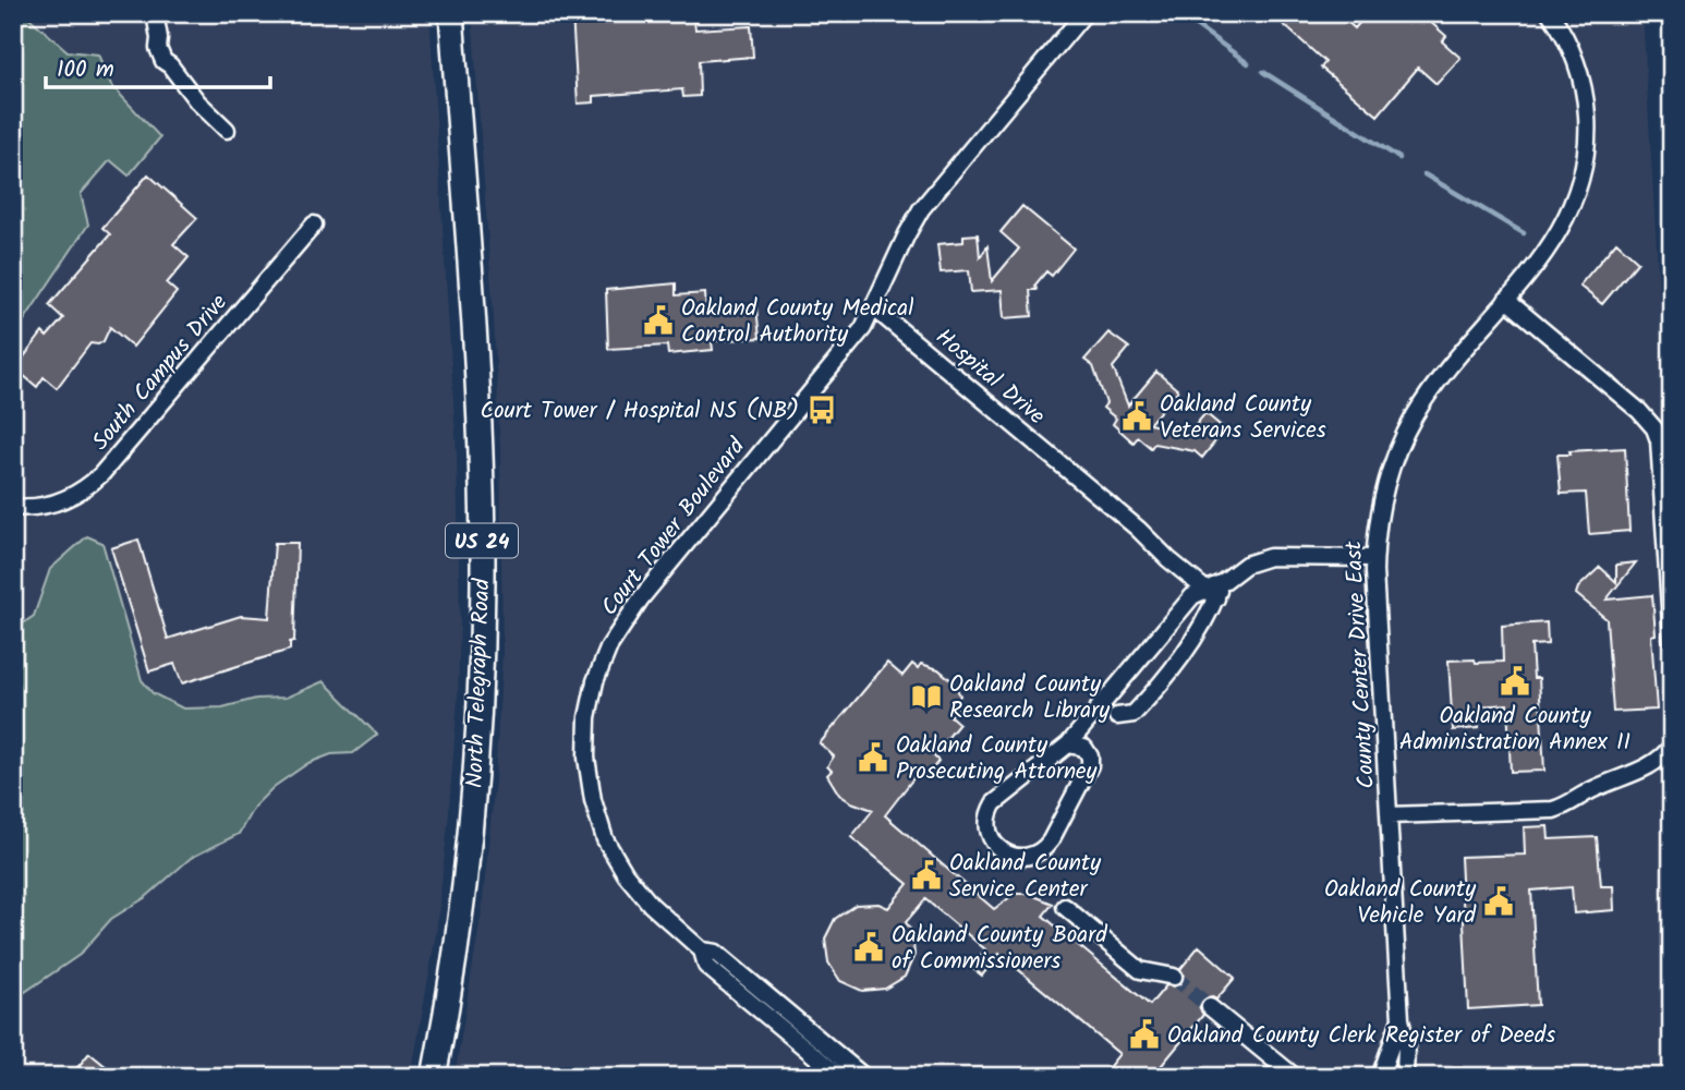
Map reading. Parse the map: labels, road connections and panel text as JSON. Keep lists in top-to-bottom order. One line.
{"streets":{"main road":["US 24","North Telegraph Road"],"street":["South Campus Drive","Hospital Drive","Court Tower Boulevard","County Center Drive East"]},"crossings":[["Hospital Drive","Court Tower Boulevard"]],"places":{"public building":["Oakland County Medical Control Authority","Oakland County Veterans Services","Oakland County Administration Annex II","Oakland County Prosecuting Attorney","Oakland County Service Center","Oakland County Vehicle Yard","Oakland County Board of Commissioners","Oakland County Clerk Register of Deeds"],"bus stop":["Court Tower / Hospital NS (NB)"],"library":["Oakland County Research Library"]},"scale_bar":"100 m"}
